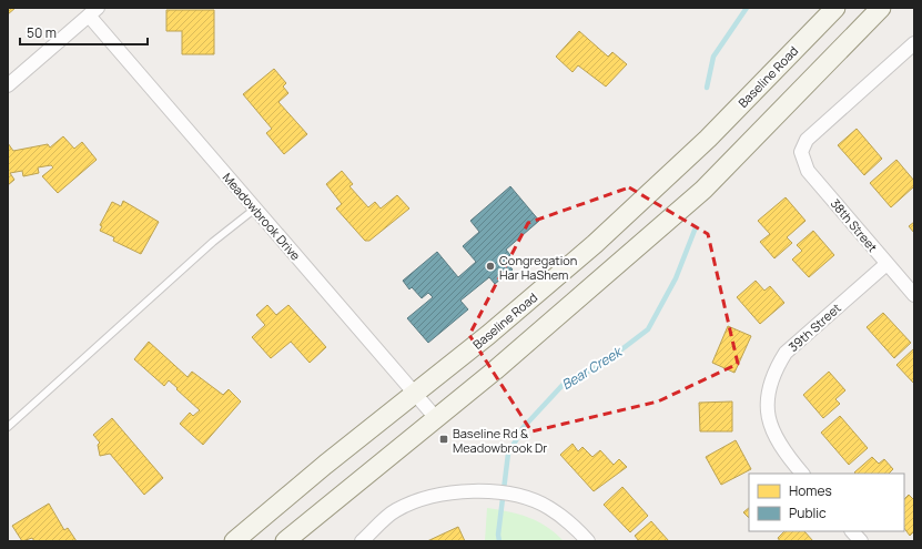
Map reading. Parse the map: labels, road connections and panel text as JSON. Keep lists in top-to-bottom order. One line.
{"streets":{"main road":["Baseline Road"],"street":["Meadowbrook Drive","38th Street","39th Street"]},"crossings":[["Baseline Road","Meadowbrook Drive"],["38th Street","39th Street"]],"water":["Bear Creek"],"places":{"other":["Congregation Har HaShem"],"transit":["Baseline Rd & Meadowbrook Dr"]},"legend":["Homes","Public"],"scale_bar":"50 m"}
